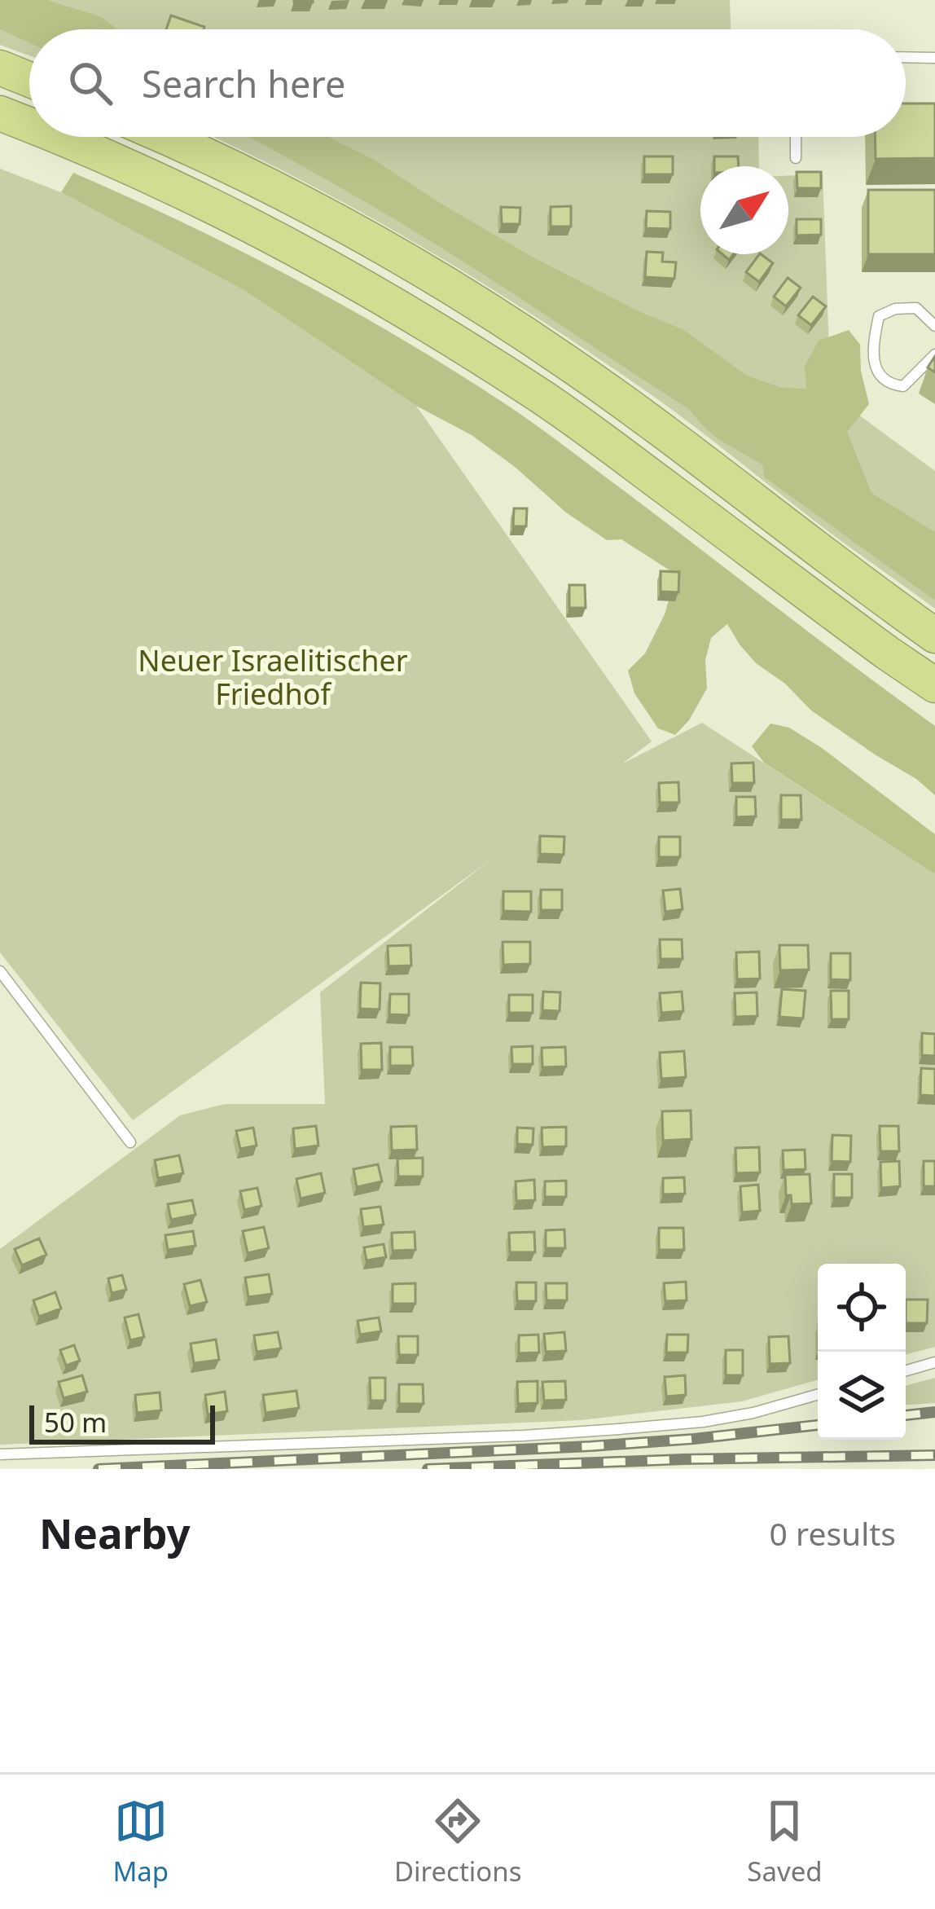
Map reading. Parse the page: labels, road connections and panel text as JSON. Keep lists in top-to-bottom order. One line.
{"parks":["Neuer Israelitischer Friedhof"],"scale_bar":"50 m","north":"top right","page":{"search":"Search here","scale":"50 m","heading":["Nearby","0 results"],"nav":["Map","Directions","Saved"]}}
